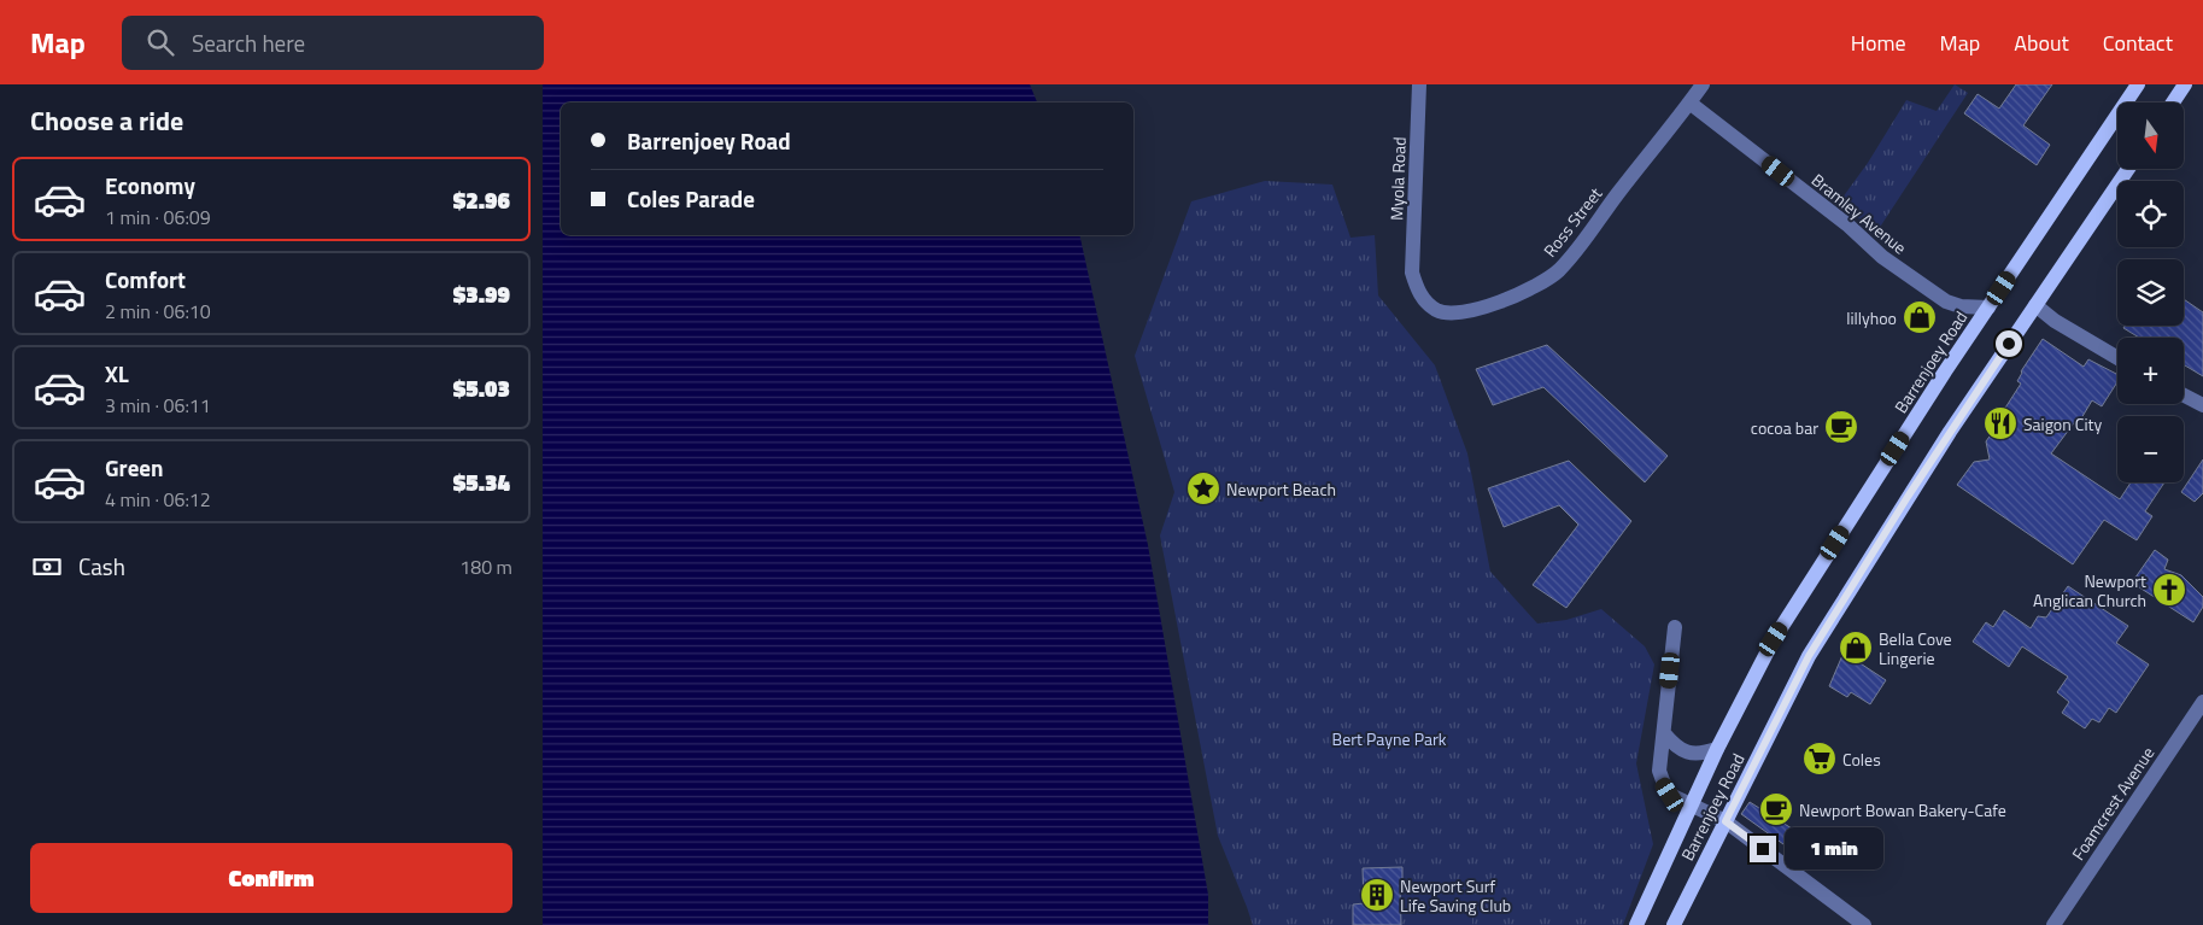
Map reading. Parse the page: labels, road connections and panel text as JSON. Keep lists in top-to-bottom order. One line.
{"streets":{"main road":["Barrenjoey Road"],"street":["Myola Road","Bramley Avenue","Ross Street","Foamcrest Avenue"]},"crossings":[["Myola Road","Ross Street"],["Bramley Avenue","Ross Street"],["Bramley Avenue","Barrenjoey Road"]],"parks":["Bert Payne Park"],"places":{"shop":["lillyhoo","Bella Cove Lingerie"],"restaurant":["Saigon City"],"cafe":["cocoa bar","Newport Bowan Bakery-Cafe"],"place":["Newport Beach"],"church":["Newport Anglican Church"],"supermarket":["Coles"],"building":["Newport Surf Life Saving Club"]},"north":"bottom","page":{"header":"Map","search":"Search here","nav":["Home","Map","About","Contact"],"heading":"Choose a ride","map_buttons":["+","−"],"banner":["Barrenjoey Road","Coles Parade"],"list":[{"name":"Economy","note":"1 min · 06:09","value":"$2.96"},{"name":"Comfort","note":"2 min · 06:10","value":"$3.99"},{"name":"XL","note":"3 min · 06:11","value":"$5.03"},{"name":"Green","note":"4 min · 06:12","value":"$5.34"}],"pay":["Cash","180 m"],"bubble":"1 min","buttons":"Confirm"}}
